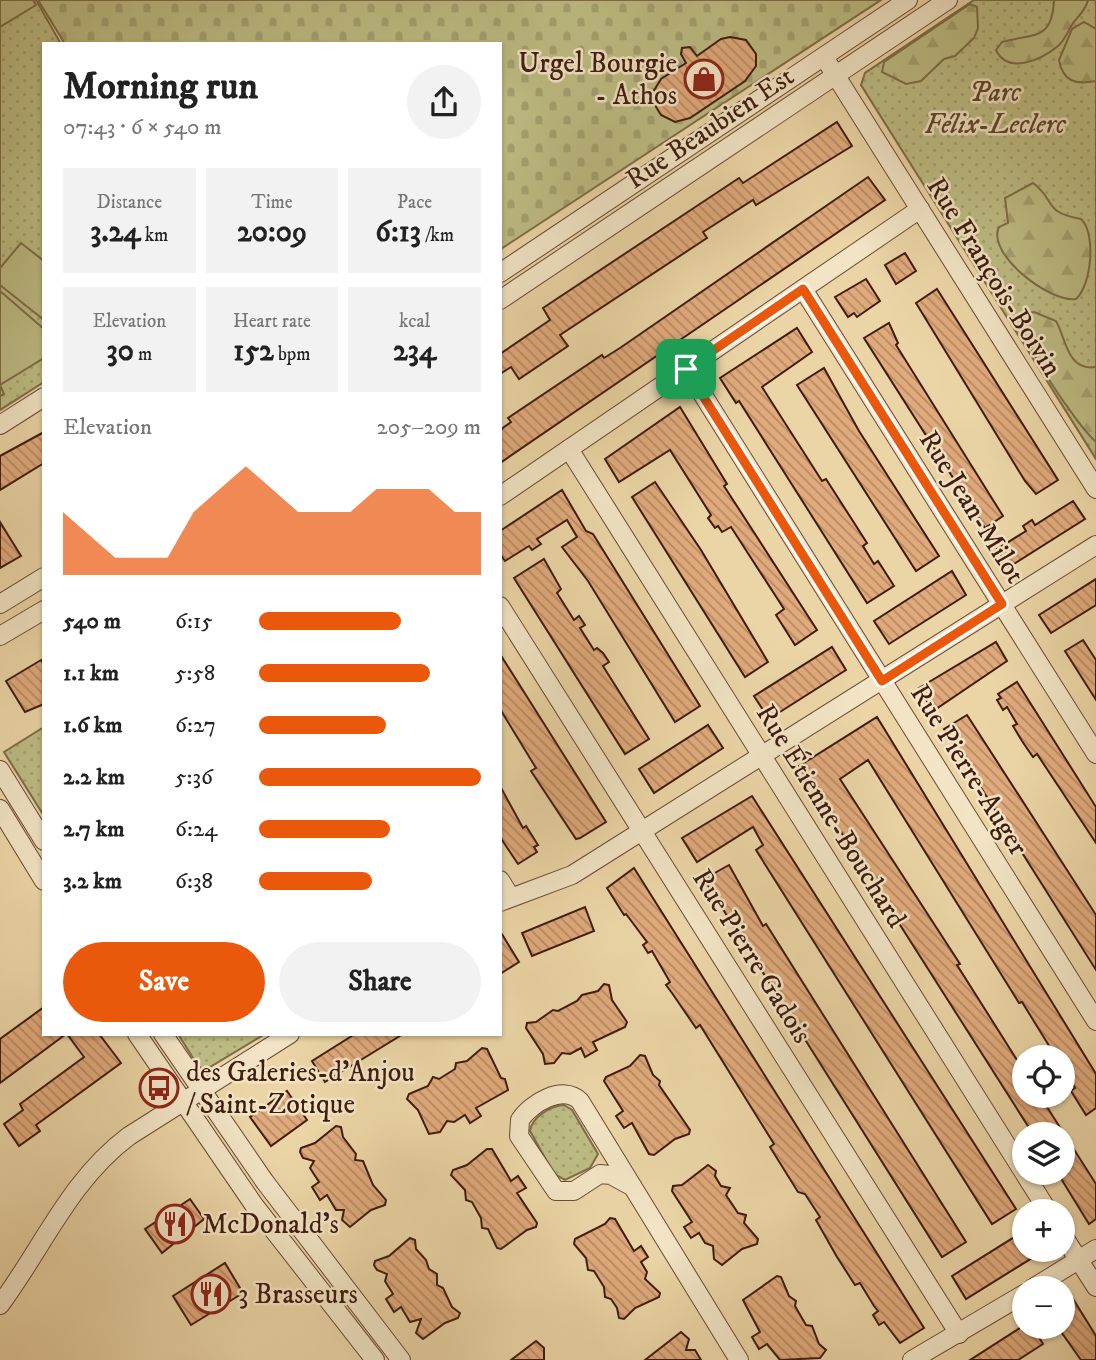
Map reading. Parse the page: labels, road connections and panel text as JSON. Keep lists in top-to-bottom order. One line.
{"streets":{"street":["Rue Beaubien Est","Rue François-Boivin","Rue Jean-Milot","Rue Pierre-Auger","Rue Étienne-Bouchard","Rue Pierre Gadois"]},"crossings":[["Rue Beaubien Est","Rue François-Boivin"]],"parks":["Parc Félix-Leclerc"],"places":{"shop":["Urgel Bourgie - Athos"],"bus stop":["des Galeries-d'Anjou / Saint-Zotique"],"restaurant":["McDonald's","3 Brasseurs"]},"page":{"heading":["Morning run","07:43 · 6 × 540 m"],"stats":[["Distance","3.24 km"],["Time","20:09"],["Pace","6:13 /km"],["Elevation","30 m"],["Heart rate","152 bpm"],["kcal","234"]],"chart":["Elevation","205–209 m"],"list":[{"name":"540 m","note":"6:15"},{"name":"1.1 km","note":"5:58"},{"name":"1.6 km","note":"6:27"},{"name":"2.2 km","note":"5:36"},{"name":"2.7 km","note":"6:24"},{"name":"3.2 km","note":"6:38"}],"buttons":["Save","Share"],"map_buttons":["+","−"]}}
